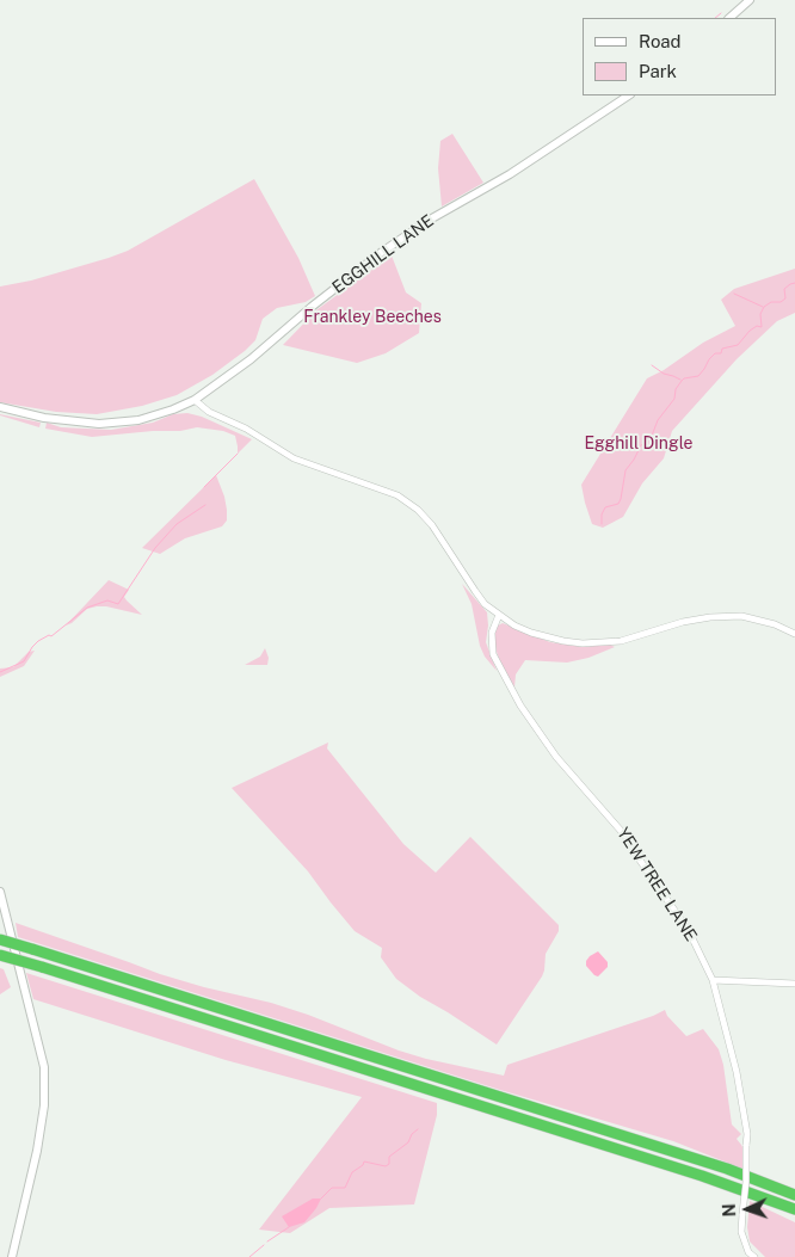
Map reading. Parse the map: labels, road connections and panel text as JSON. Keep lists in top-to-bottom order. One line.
{"streets":{"street":["EGGHILL LANE","YEW TREE LANE"]},"parks":["Frankley Beeches","Egghill Dingle"],"legend":["Road","Park"],"north":"left"}
